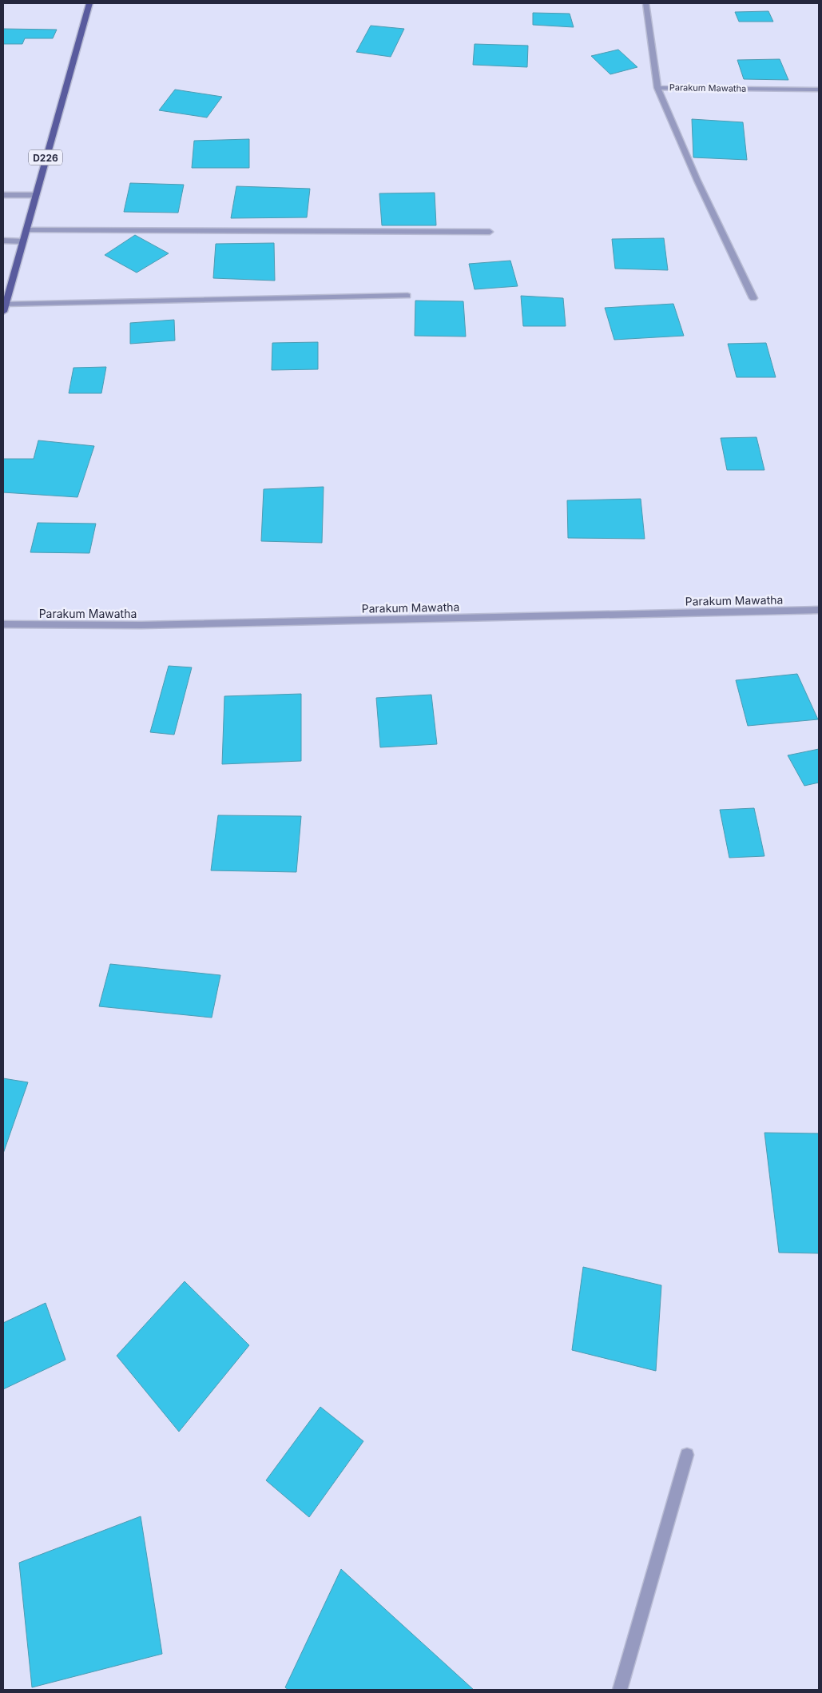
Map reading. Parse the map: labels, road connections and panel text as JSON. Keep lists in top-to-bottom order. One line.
{"streets":{"main road":["D226"],"street":["Parakum Mawatha"]}}
